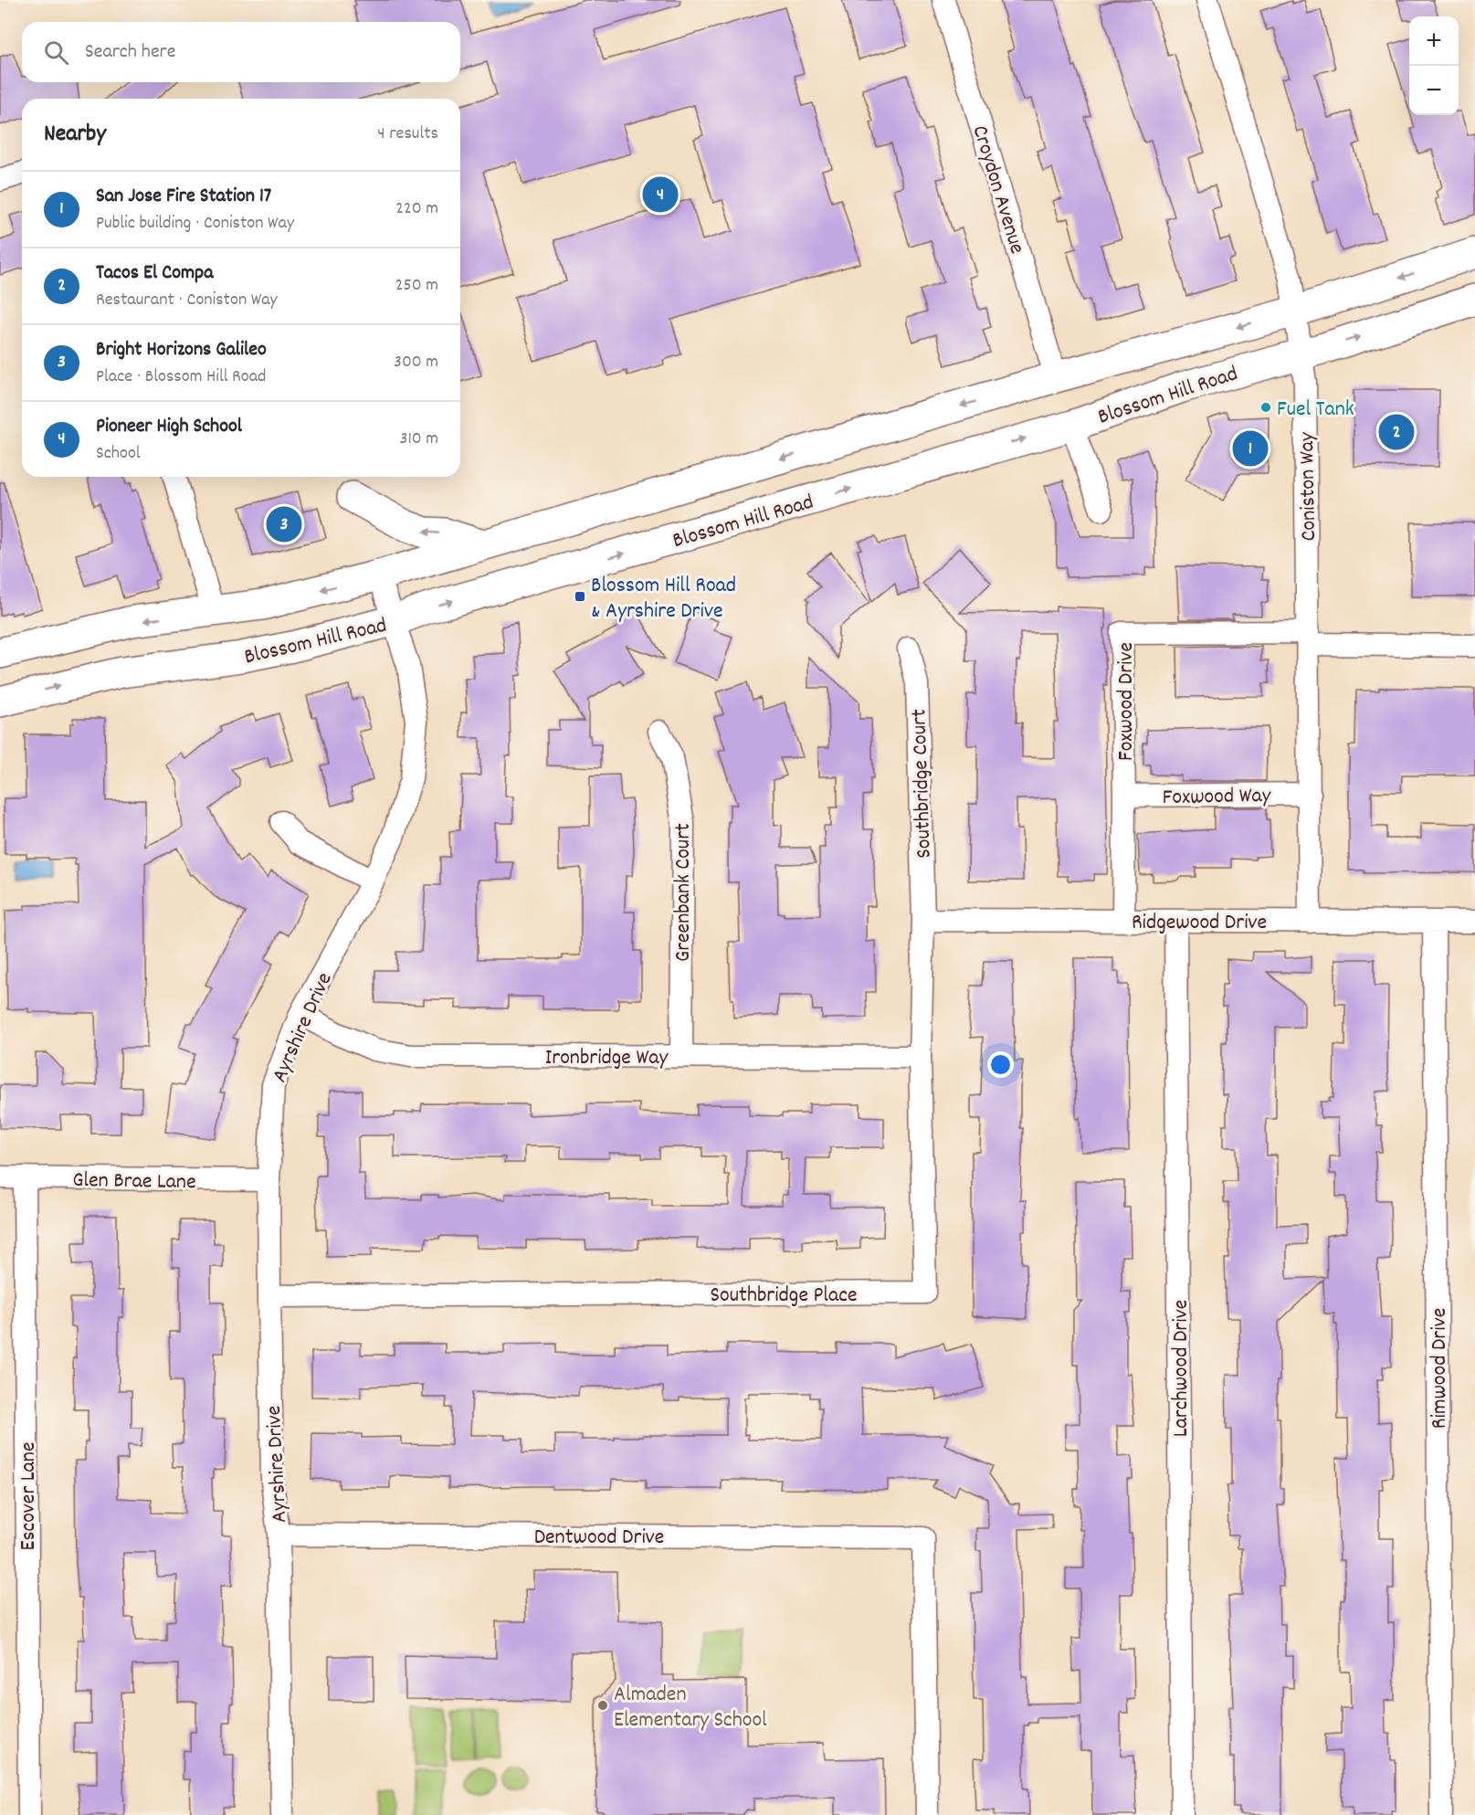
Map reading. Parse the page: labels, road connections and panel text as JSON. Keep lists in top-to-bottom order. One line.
{"streets":{"main road":["Blossom Hill Road"],"street":["Croydon Avenue","Coniston Way","Foxwood Drive","Southbridge Court","Foxwood Way","Greenbank Court","Ridgewood Drive","Ayrshire Drive","Ironbridge Way","Glen Brae Lane","Southbridge Place","Larchwood Drive","Rimwood Drive","Escover Lane","Dentwood Drive"]},"crossings":[["Croydon Avenue","Blossom Hill Road"],["Blossom Hill Road","Coniston Way"],["Blossom Hill Road","Ayrshire Drive"],["Coniston Way","Foxwood Drive"],["Coniston Way","Foxwood Way"],["Coniston Way","Ridgewood Drive"],["Foxwood Drive","Foxwood Way"],["Foxwood Drive","Ridgewood Drive"],["Southbridge Court","Ridgewood Drive"],["Southbridge Court","Southbridge Place"],["Greenbank Court","Ironbridge Way"],["Ridgewood Drive","Southbridge Place"],["Ridgewood Drive","Larchwood Drive"],["Ridgewood Drive","Rimwood Drive"],["Ayrshire Drive","Ironbridge Way"],["Ayrshire Drive","Glen Brae Lane"],["Ayrshire Drive","Southbridge Place"],["Ayrshire Drive","Dentwood Drive"],["Ironbridge Way","Southbridge Place"],["Glen Brae Lane","Escover Lane"]],"places":{"other":["Fuel Tank","Almaden Elementary School"],"transit":["Blossom Hill Road & Ayrshire Drive"]},"page":{"map_buttons":["+","−"],"search":"Search here","heading":["Nearby","4 results"],"list":[{"mark":"1","name":"San Jose Fire Station 17","note":"Public building · Coniston Way","value":"220 m"},{"mark":"2","name":"Tacos El Compa","note":"Restaurant · Coniston Way","value":"250 m"},{"mark":"3","name":"Bright Horizons Galileo","note":"Place · Blossom Hill Road","value":"300 m"},{"mark":"4","name":"Pioneer High School","note":"School","value":"310 m"}],"pins":["4","2","1","3"]}}
